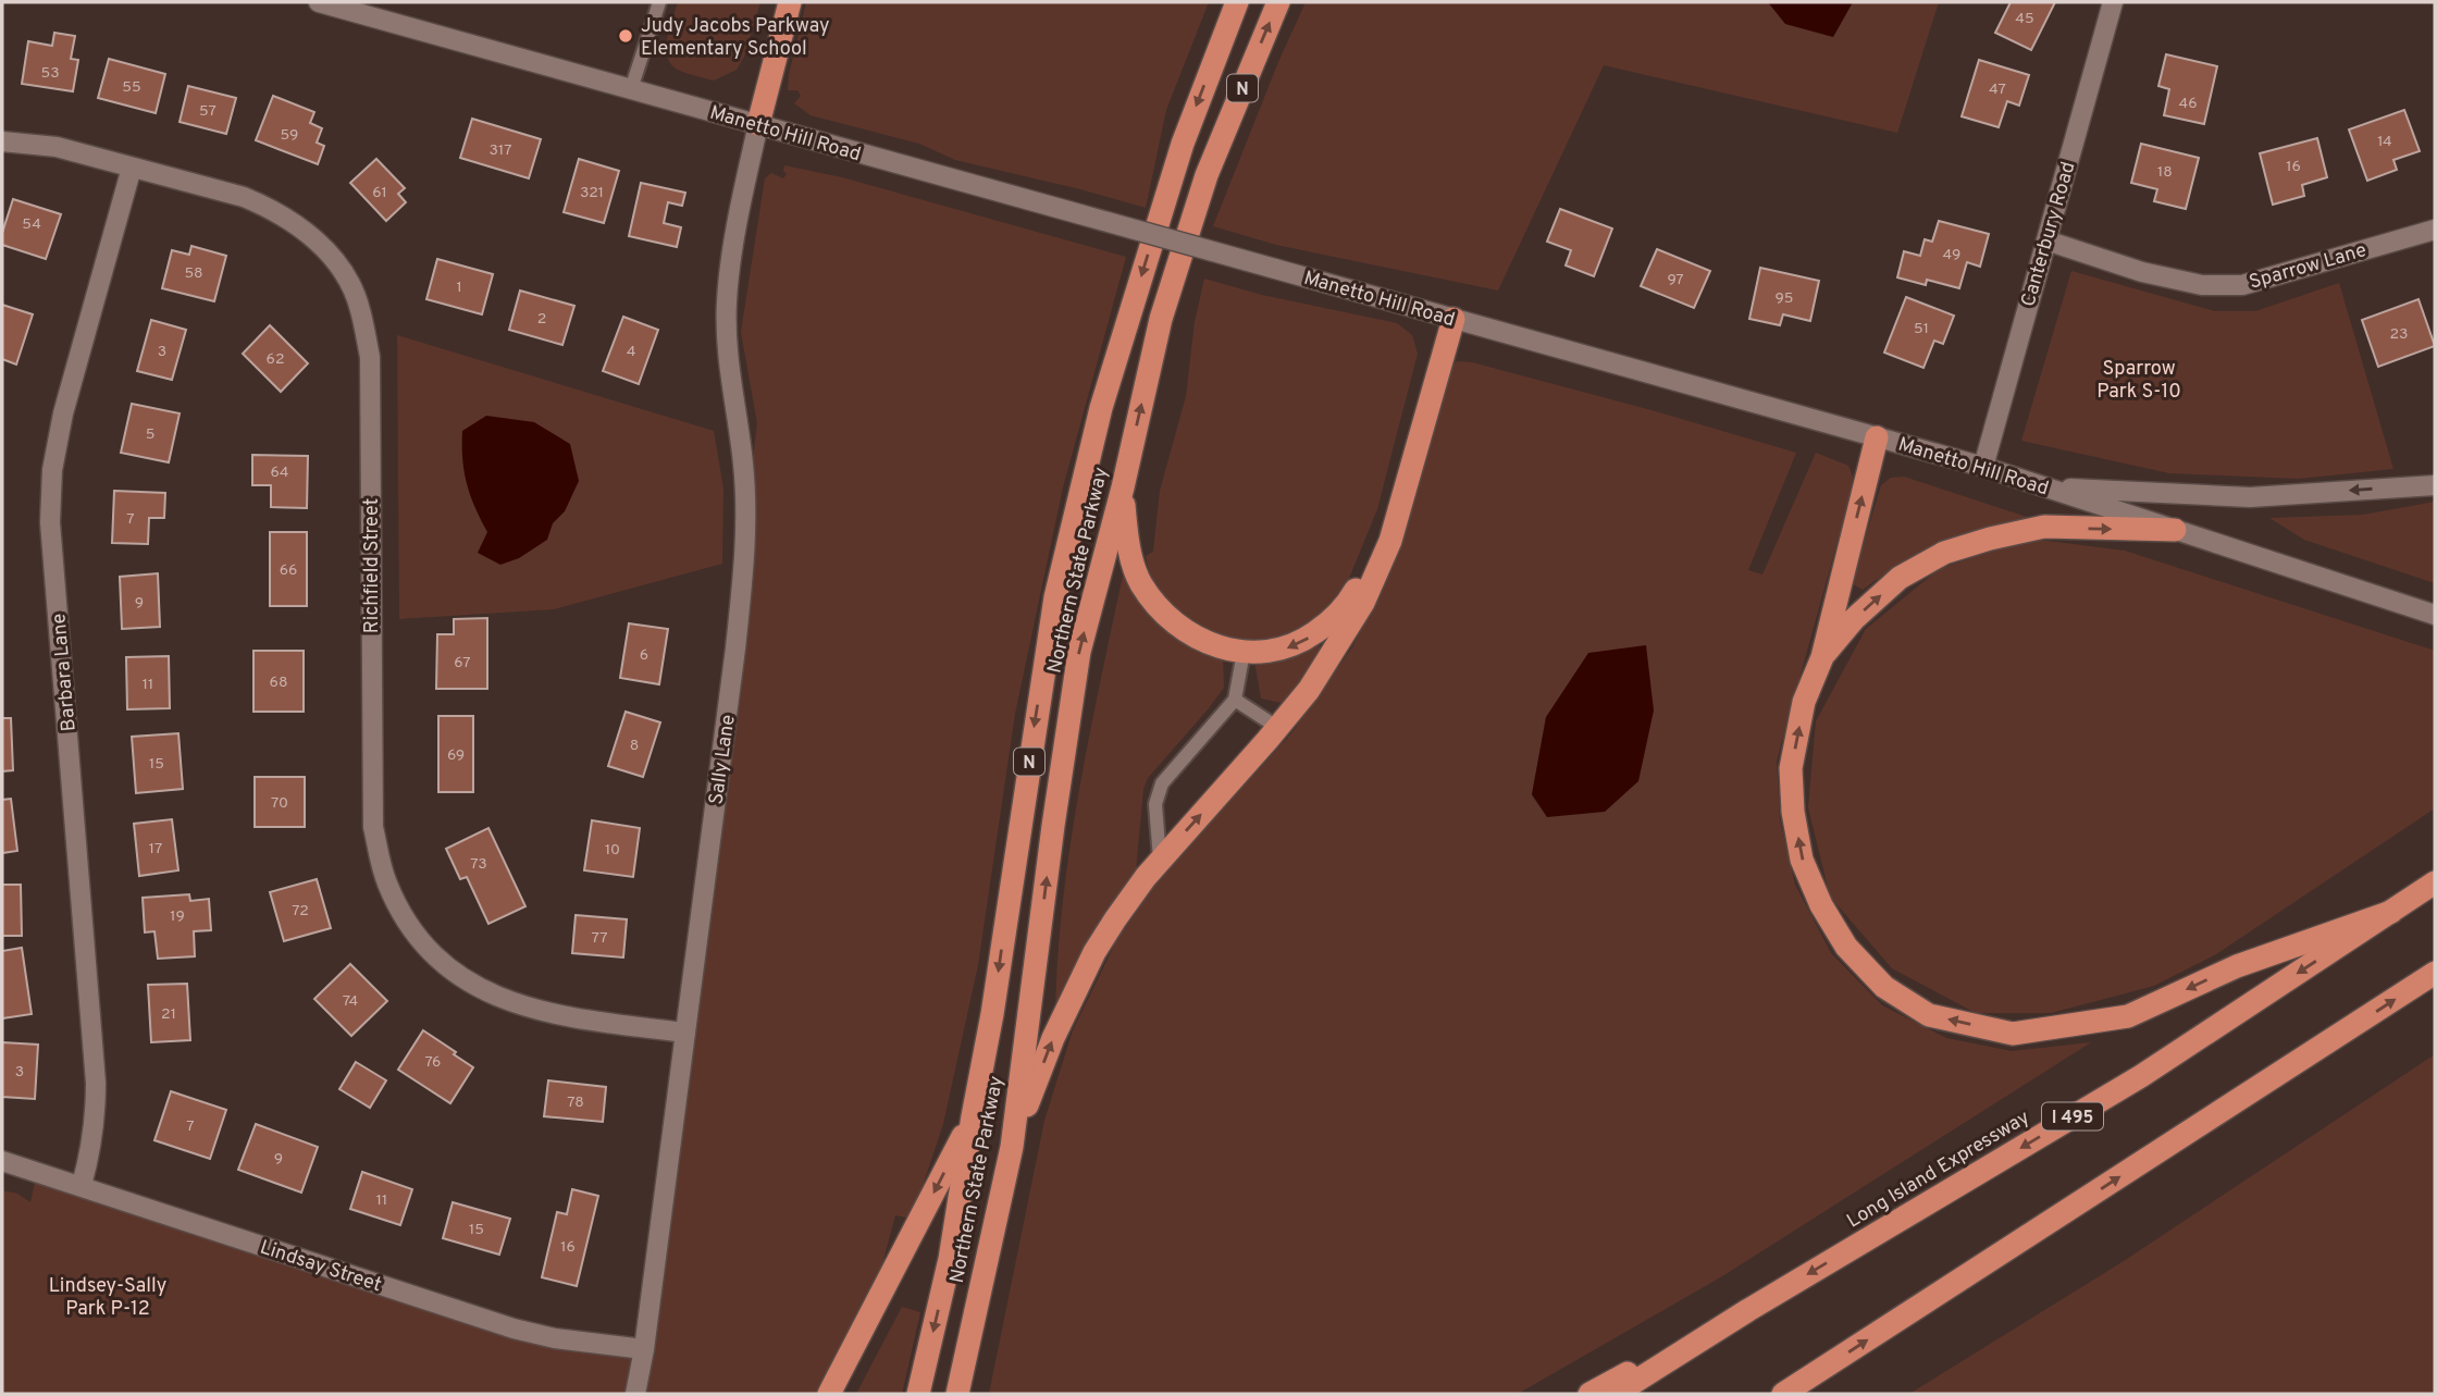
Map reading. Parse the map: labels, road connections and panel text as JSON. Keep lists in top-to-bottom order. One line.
{"streets":{"highway":["N","Northern State Parkway","I 495","Long Island Expressway"],"street":["Manetto Hill Road","Canterbury Road","Sparrow Lane","Richfield Street","Barbara Lane","Sally Lane","Lindsay Street"]},"crossings":[["Manetto Hill Road","Canterbury Road"],["Manetto Hill Road","Sally Lane"],["Canterbury Road","Sparrow Lane"],["Richfield Street","Barbara Lane"],["Richfield Street","Sally Lane"],["Barbara Lane","Lindsay Street"],["Sally Lane","Lindsay Street"]],"parks":["Sparrow Park S-10","Lindsey-Sally Park P-12"],"places":["Judy Jacobs Parkway Elementary School"],"house_numbers":["45","53","55","47","46","57","59","14","317","16","18","61","321","54","49","58","97","1","95","2","51","23","3","4","62","5","64","7","66","9","6","67","68","11","8","69","15","70","17","10","73","72","19","77","74","21","76","3","78","7","9","11","15","16"]}
